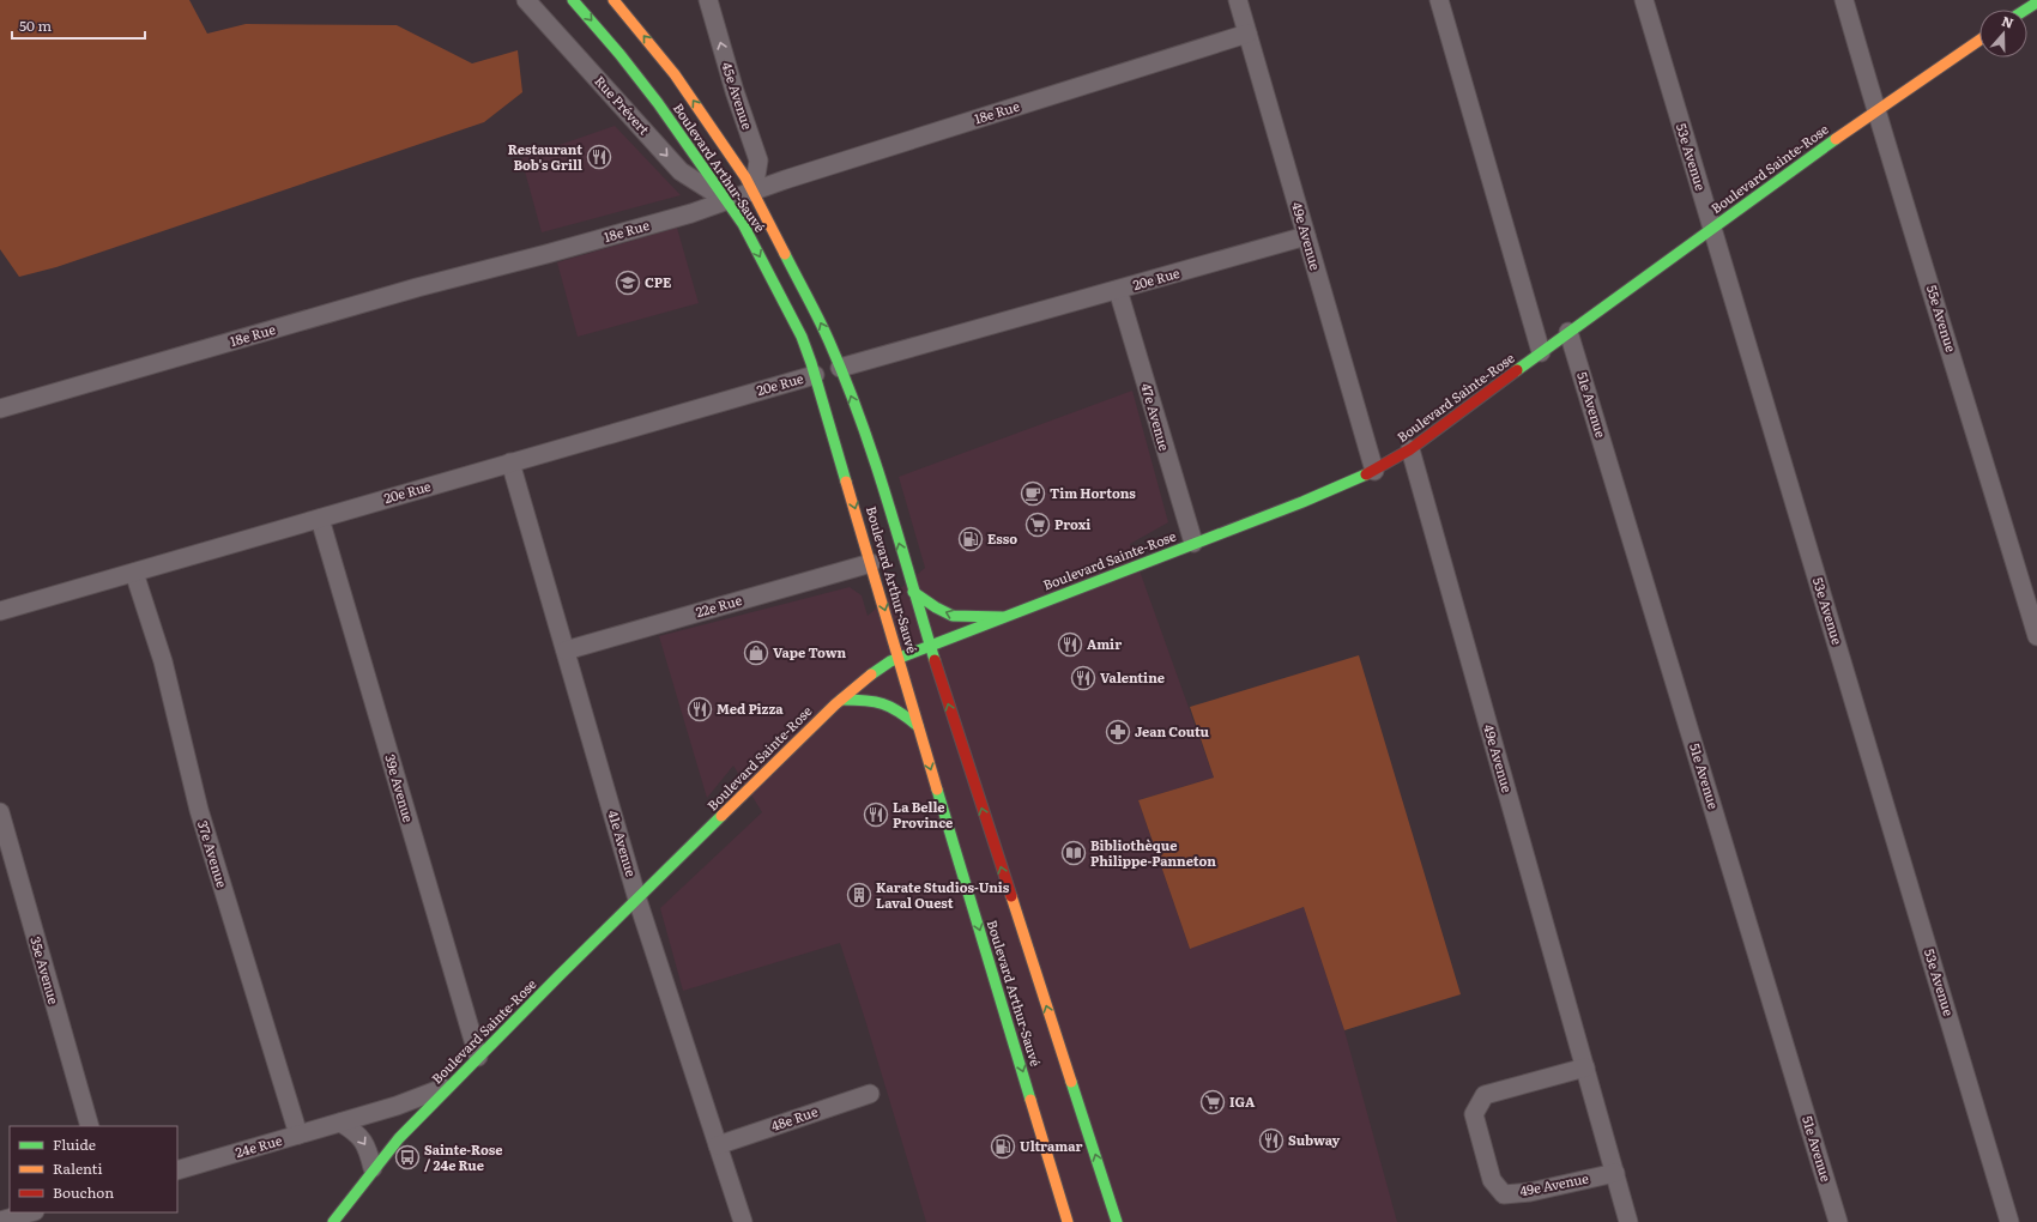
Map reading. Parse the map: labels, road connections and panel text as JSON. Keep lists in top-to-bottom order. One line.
{"streets":{"main road":["Boulevard Arthur-Sauvé","Boulevard Sainte-Rose"],"street":["45e Avenue","Rue Prévert","18e Rue","53e Avenue","49e Avenue","20e Rue","55e Avenue","51e Avenue","47e Avenue","22e Rue","39e Avenue","41e Avenue","37e Avenue","35e Avenue","48e Rue","24e Rue"]},"crossings":[["45e Avenue","18e Rue"],["45e Avenue","Boulevard Arthur-Sauvé"],["Rue Prévert","18e Rue"],["Rue Prévert","Boulevard Arthur-Sauvé"],["18e Rue","Boulevard Arthur-Sauvé"],["18e Rue","49e Avenue"],["53e Avenue","Boulevard Sainte-Rose"],["Boulevard Arthur-Sauvé","Boulevard Sainte-Rose"],["Boulevard Arthur-Sauvé","20e Rue"],["Boulevard Arthur-Sauvé","22e Rue"],["Boulevard Sainte-Rose","49e Avenue"],["Boulevard Sainte-Rose","55e Avenue"],["Boulevard Sainte-Rose","51e Avenue"],["Boulevard Sainte-Rose","47e Avenue"],["Boulevard Sainte-Rose","39e Avenue"],["Boulevard Sainte-Rose","41e Avenue"],["Boulevard Sainte-Rose","24e Rue"],["49e Avenue","20e Rue"],["20e Rue","47e Avenue"],["20e Rue","39e Avenue"],["20e Rue","41e Avenue"],["20e Rue","37e Avenue"],["22e Rue","41e Avenue"],["41e Avenue","48e Rue"],["37e Avenue","24e Rue"]],"one_way":["45e Avenue","Rue Prévert"],"places":{"restaurant":["Restaurant Bob's Grill","Amir","Valentine","Med Pizza","La Belle Province","Subway"],"school or university":["CPE"],"cafe":["Tim Hortons"],"supermarket":["Proxi","IGA"],"fuel station":["Esso","Ultramar"],"shop":["Vape Town"],"pharmacy":["Jean Coutu"],"library":["Bibliothèque Philippe-Panneton"],"building":["Karate Studios-Unis Laval Ouest"],"bus stop":["Sainte-Rose / 24e Rue"]},"legend":["Fluide","Ralenti","Bouchon"],"scale_bar":"50 m","north":"top"}
